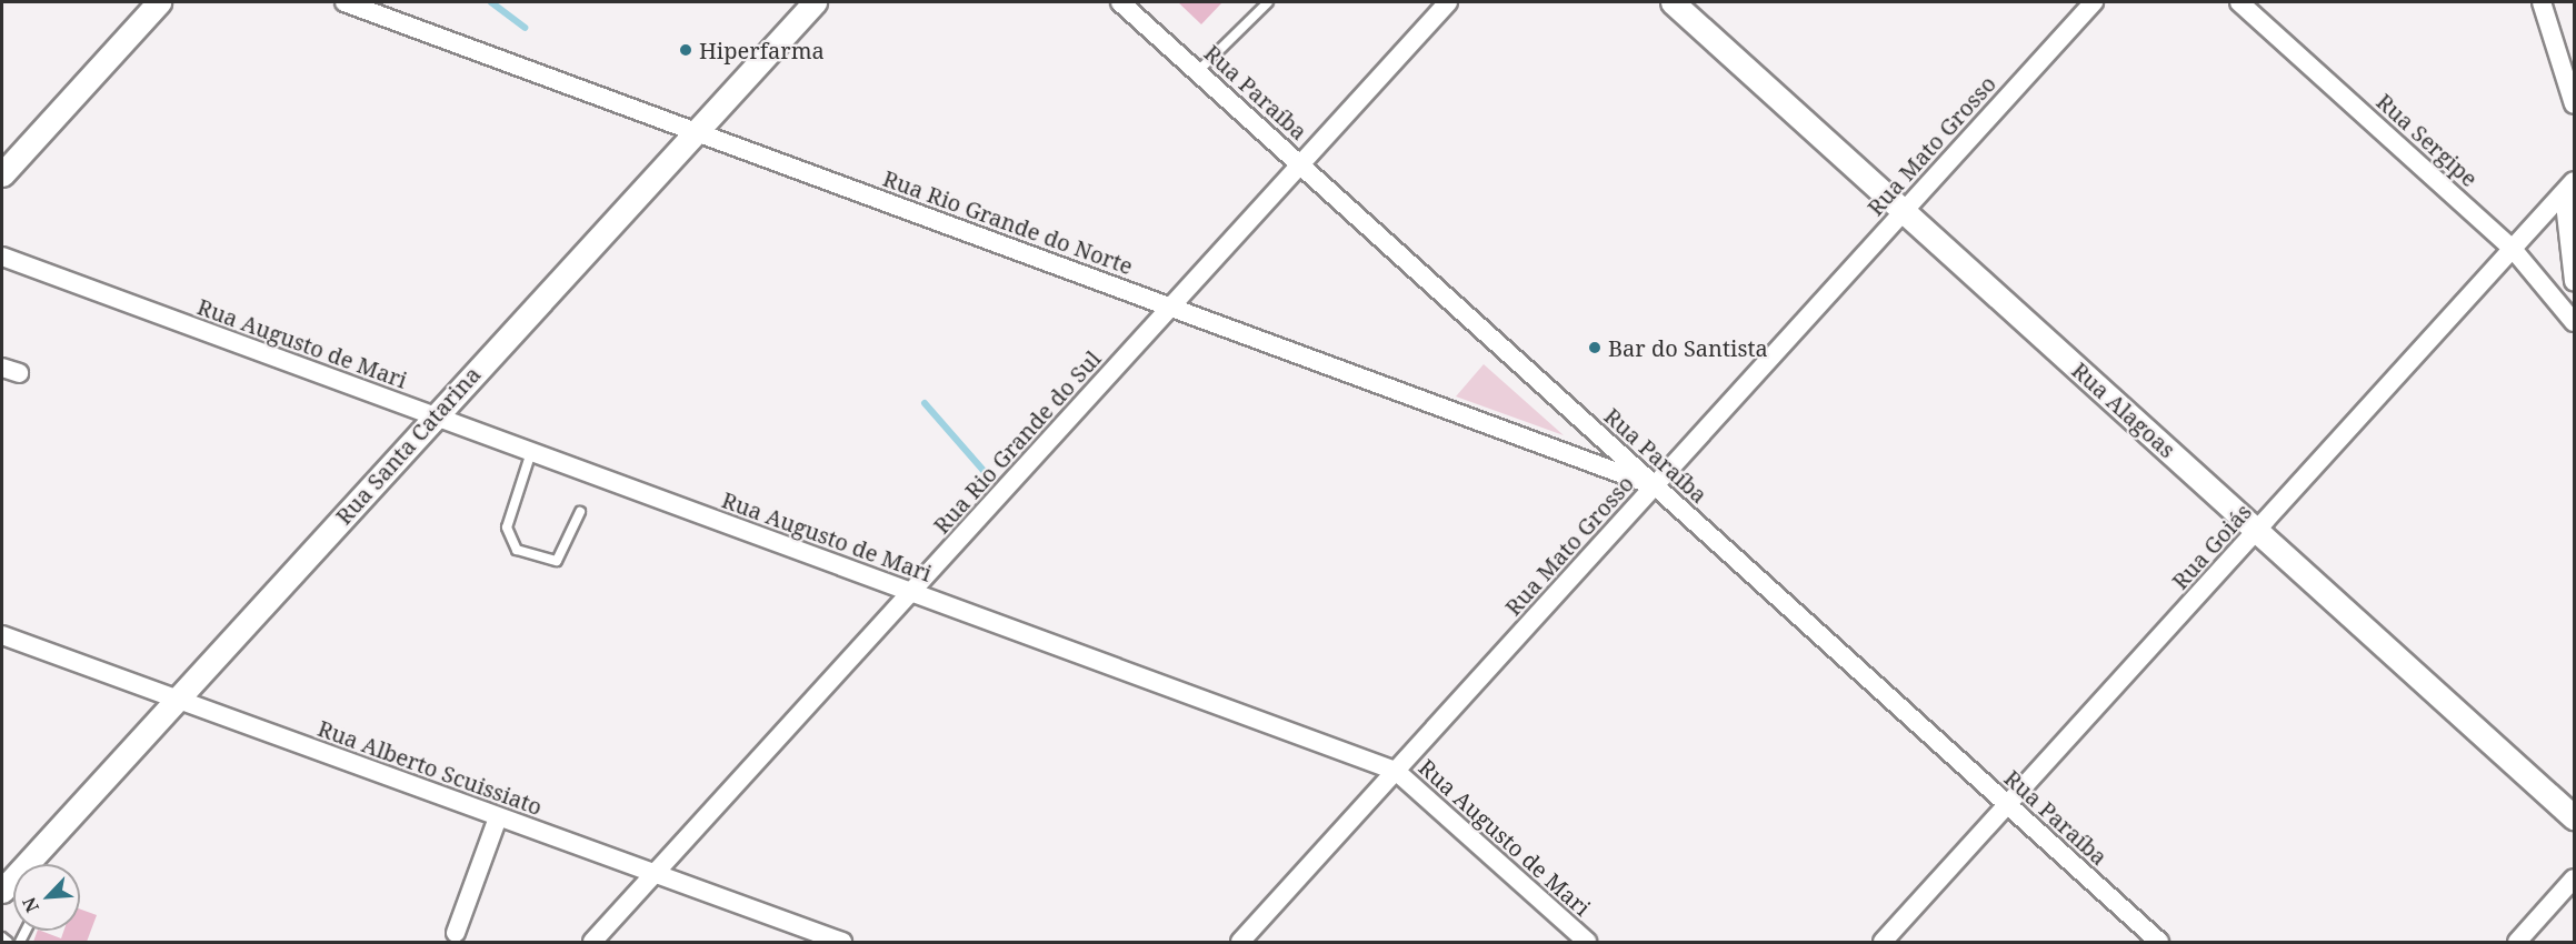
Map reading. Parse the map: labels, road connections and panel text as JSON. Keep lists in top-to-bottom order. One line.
{"streets":{"street":["Rua Paraíba","Rua Sergipe","Rua Mato Grosso","Rua Rio Grande do Norte","Rua Augusto de Mari","Rua Alagoas","Rua Rio Grande do Sul","Rua Santa Catarina","Rua Goiás","Rua Alberto Scuissiato"]},"crossings":[["Rua Paraíba","Rua Mato Grosso"],["Rua Paraíba","Rua Rio Grande do Norte"],["Rua Paraíba","Rua Rio Grande do Sul"],["Rua Paraíba","Rua Goiás"],["Rua Sergipe","Rua Goiás"],["Rua Mato Grosso","Rua Rio Grande do Norte"],["Rua Mato Grosso","Rua Augusto de Mari"],["Rua Mato Grosso","Rua Alagoas"],["Rua Rio Grande do Norte","Rua Rio Grande do Sul"],["Rua Rio Grande do Norte","Rua Santa Catarina"],["Rua Augusto de Mari","Rua Rio Grande do Sul"],["Rua Augusto de Mari","Rua Santa Catarina"],["Rua Alagoas","Rua Goiás"],["Rua Rio Grande do Sul","Rua Alberto Scuissiato"],["Rua Santa Catarina","Rua Alberto Scuissiato"]],"places":["Hiperfarma","Bar do Santista"],"north":"bottom left"}
